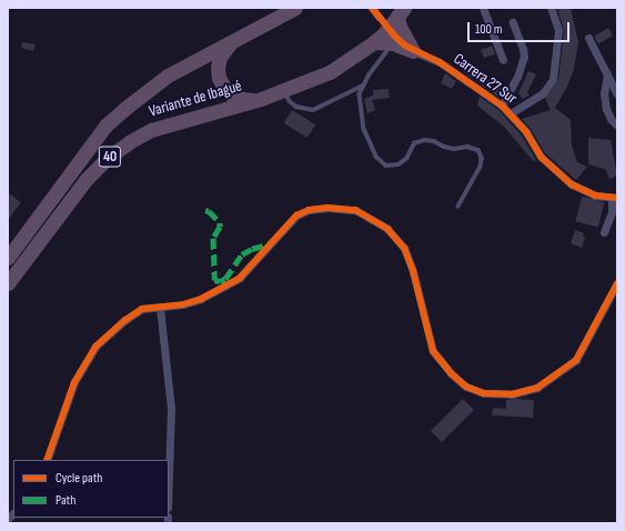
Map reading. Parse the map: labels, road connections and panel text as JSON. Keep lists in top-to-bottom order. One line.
{"streets":{"highway":["Variante de Ibagué","40"],"street":["Carrera 27 Sur"]},"legend":["Cycle path","Path"],"scale_bar":"100 m"}
